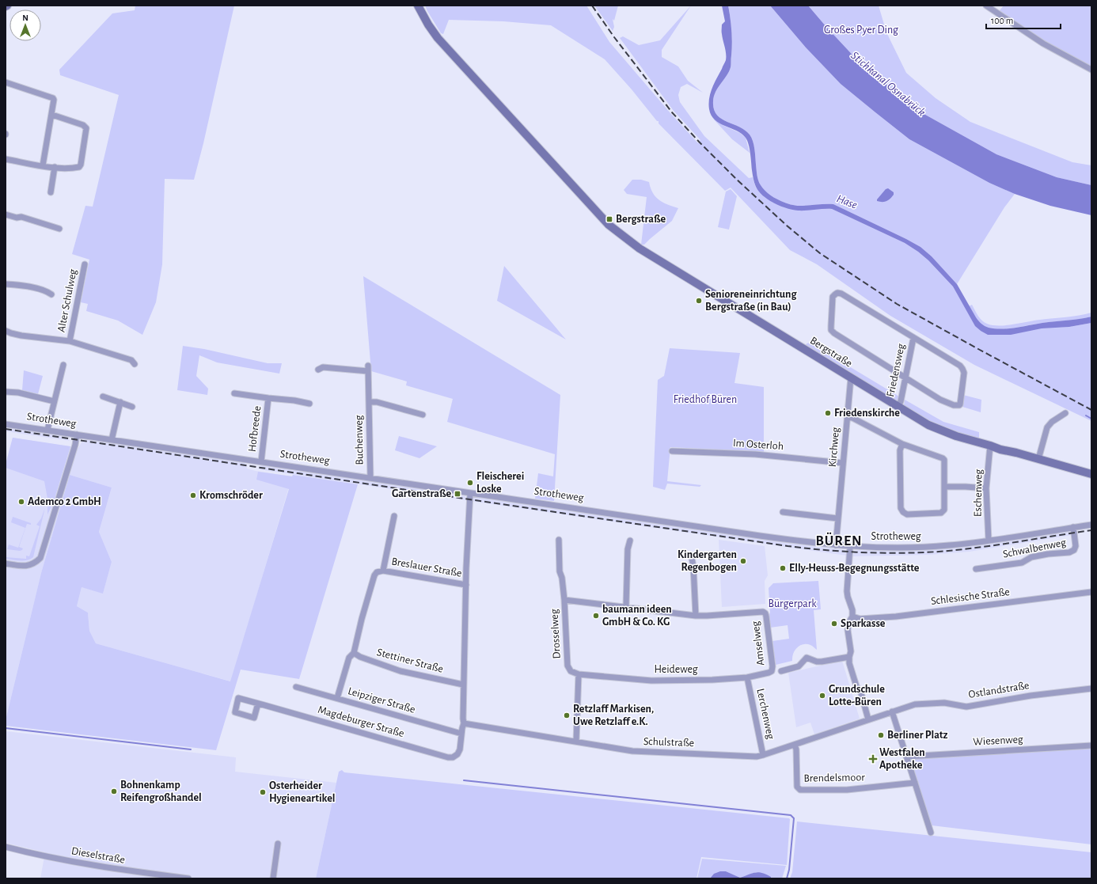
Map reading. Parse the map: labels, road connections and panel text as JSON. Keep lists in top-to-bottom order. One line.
{"streets":{"street":["Alter Schulweg","Bergstraße","Friedensweg","Strotheweg","Hofbreede","Buchenweg","Im Osterloh","Kirchweg","Eschenweg","Schwalbenweg","Breslauer Straße","Schlesische Straße","Drosselweg","Amselweg","Stettiner Straße","Heideweg","Ostlandstraße","Leipziger Straße","Lerchenweg","Magdeburger Straße","Wiesenweg","Schulstraße","Brendelsmoor","Dieselstraße"]},"crossings":[["Bergstraße","Friedensweg"],["Bergstraße","Kirchweg"],["Bergstraße","Eschenweg"],["Strotheweg","Hofbreede"],["Strotheweg","Buchenweg"],["Strotheweg","Kirchweg"],["Strotheweg","Eschenweg"],["Strotheweg","Schwalbenweg"],["Im Osterloh","Kirchweg"],["Drosselweg","Heideweg"],["Amselweg","Heideweg"],["Heideweg","Lerchenweg"],["Leipziger Straße","Magdeburger Straße"],["Lerchenweg","Schulstraße"],["Schulstraße","Brendelsmoor"]],"districts":["BÜREN"],"water":["Stichkanal Osnabrück","Hase"],"parks":["Großes Pyer Ding","Friedhof Büren","Bürgerpark"],"places":{"transit":["Bergstraße","Gartenstraße"],"other":["Senioreneinrichtung Bergstraße (in Bau)","Friedenskirche","Fleischerei Loske","Kromschröder","Ademco 2 GmbH","Kindergarten Regenbogen","Elly-Heuss-Begegnungsstätte","baumann ideen GmbH & Co. KG","Sparkasse","Grundschule Lotte-Büren","Retzlaff Markisen, Uwe Retzlaff e.K.","Berliner Platz","Bohnenkamp Reifengroßhandel","Osterheider Hygieneartikel"],"health":["Westfalen Apotheke"]},"scale_bar":"100 m","north":"top"}
